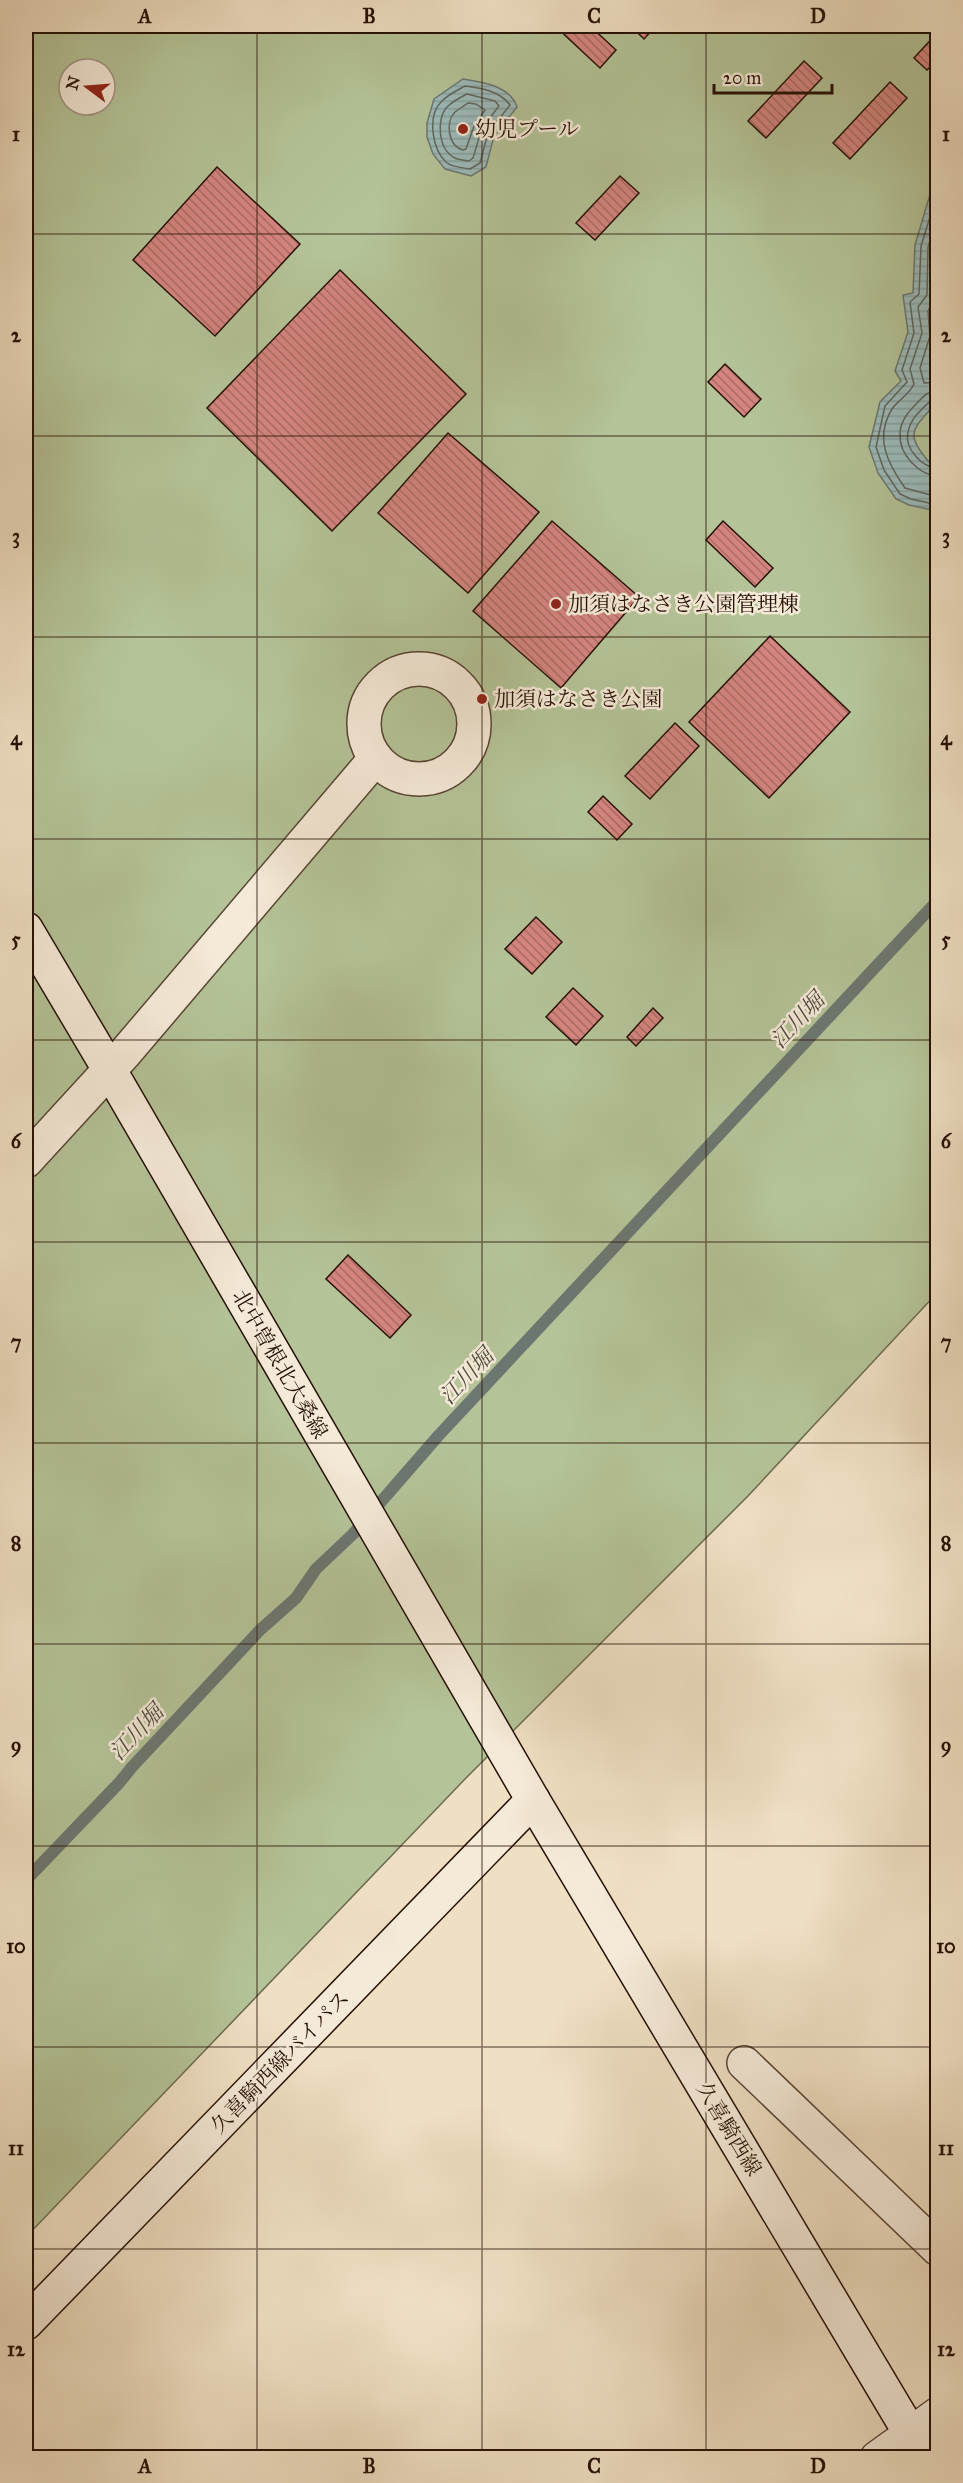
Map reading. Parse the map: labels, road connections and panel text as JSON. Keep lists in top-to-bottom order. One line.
{"streets":{"main road":["北中曽根北大桑線","久喜騎西線バイパス","久喜騎西線"]},"crossings":[["北中曽根北大桑線","久喜騎西線バイパス"],["北中曽根北大桑線","久喜騎西線"],["久喜騎西線バイパス","久喜騎西線"]],"water":["江川堀"],"places":["幼児プール","加須はなさき公園管理棟","加須はなさき公園"],"scale_bar":"20 m","north":"left","grid":{"columns":["A","B","C","D"],"rows":["1","2","3","4","5","6","7","8","9","10","11","12"]}}
